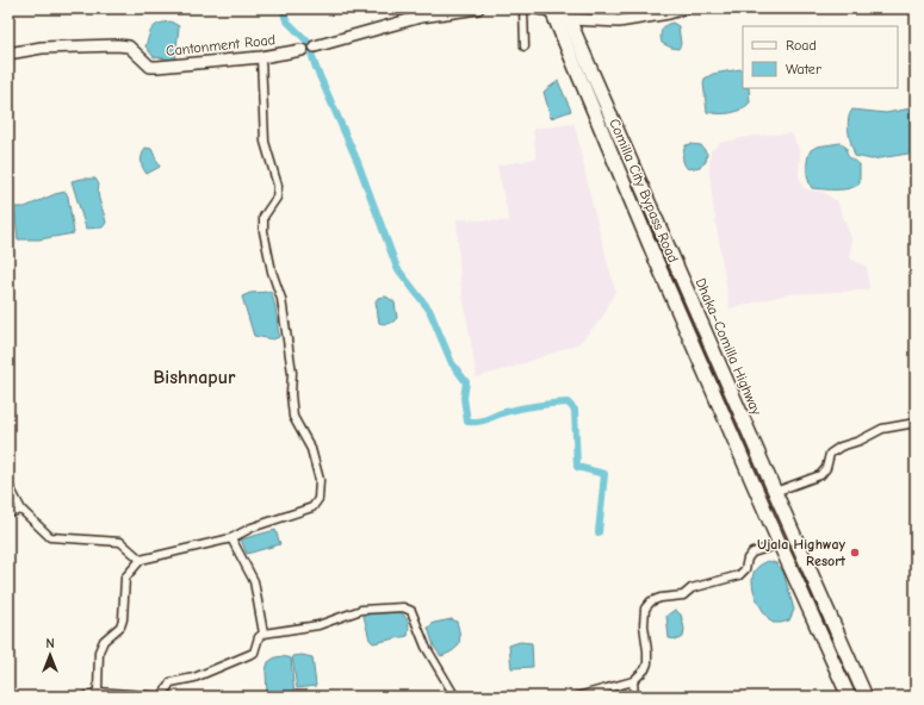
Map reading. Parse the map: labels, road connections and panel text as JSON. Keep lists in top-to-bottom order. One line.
{"streets":{"highway":["Comilla City Bypass Road","Dhaka–Comilla Highway"],"main road":["Cantonment Road"]},"crossings":[["Comilla City Bypass Road","Dhaka–Comilla Highway"]],"districts":["Bishnapur"],"places":["Ujala Highway Resort"],"legend":["Road","Water"],"north":"top"}
